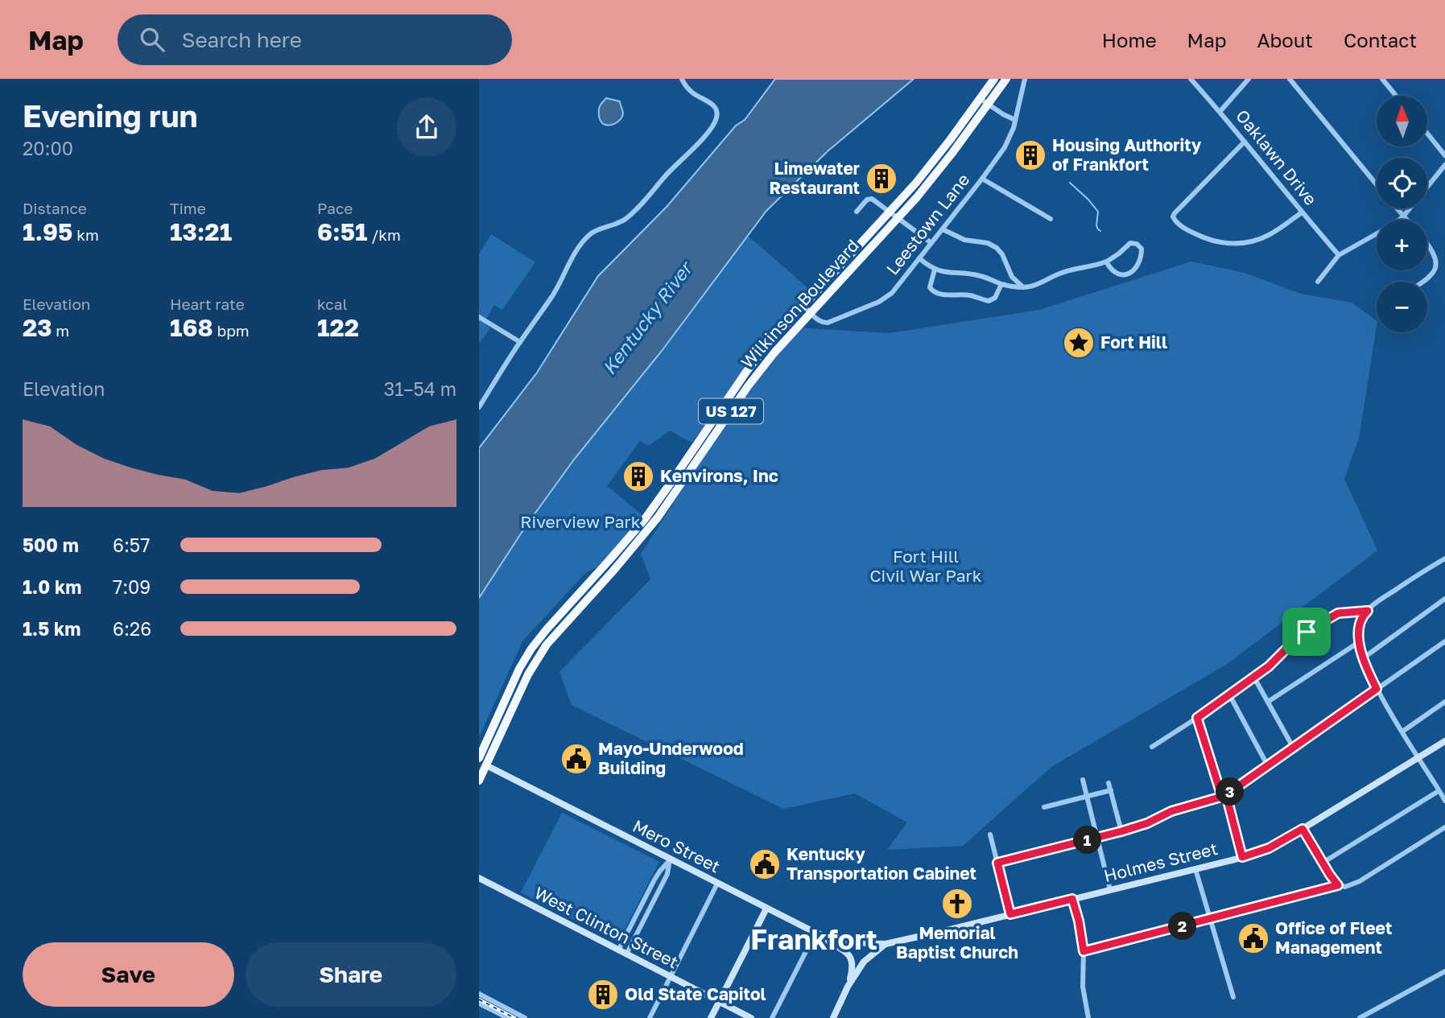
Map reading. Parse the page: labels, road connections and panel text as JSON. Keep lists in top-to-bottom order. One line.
{"streets":{"highway":["Wilkinson Boulevard","US 127"],"main road":["Mero Street","Holmes Street","West Clinton Street"],"street":["Oaklawn Drive","Leestown Lane"]},"crossings":[["Leestown Lane","Wilkinson Boulevard"],["Wilkinson Boulevard","Mero Street"],["Mero Street","Holmes Street"]],"districts":["Frankfort"],"water":["Kentucky River"],"parks":["Riverview Park","Fort Hill Civil War Park"],"places":{"building":["Housing Authority of Frankfort","Limewater Restaurant","Kenvirons, Inc","Old State Capitol"],"place":["Fort Hill"],"public building":["Mayo-Underwood Building","Kentucky Transportation Cabinet","Office of Fleet Management"],"church":["Memorial Baptist Church"]},"north":"top","page":{"header":"Map","search":"Search here","nav":["Home","Map","About","Contact"],"heading":["Evening run","20:00"],"map_buttons":["+","−"],"stats":[["Distance","1.95 km"],["Time","13:21"],["Pace","6:51 /km"],["Elevation","23 m"],["Heart rate","168 bpm"],["kcal","122"]],"chart":["Elevation","31–54 m"],"list":[{"name":"500 m","note":"6:57"},{"name":"1.0 km","note":"7:09"},{"name":"1.5 km","note":"6:26"}],"pins":["3","1","2"],"buttons":["Save","Share"]}}
